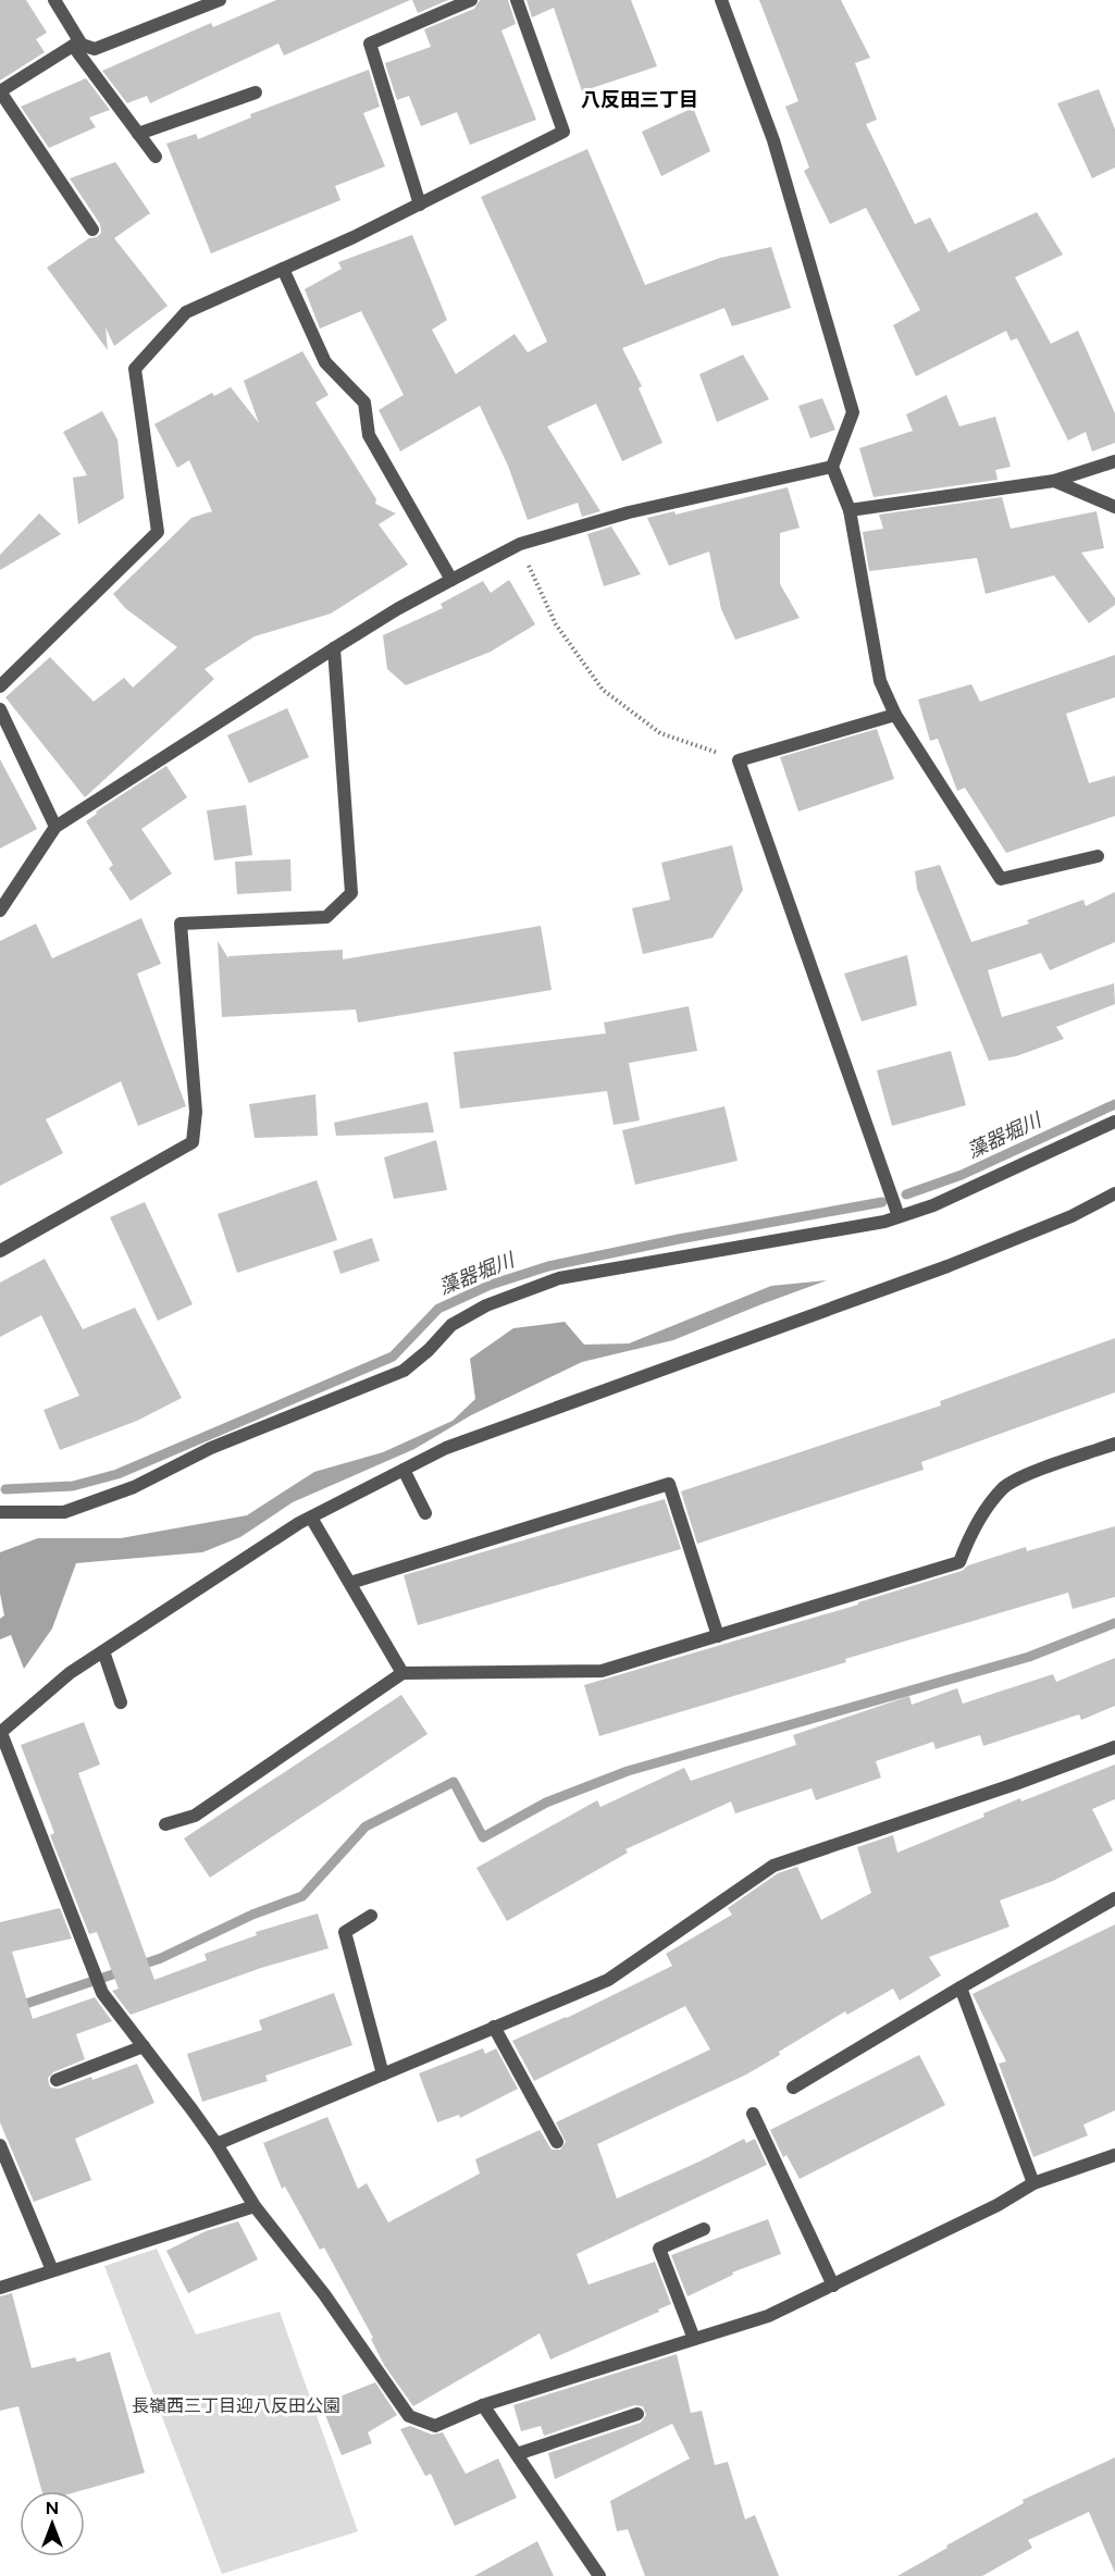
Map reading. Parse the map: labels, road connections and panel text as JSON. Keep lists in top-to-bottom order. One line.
{"districts":["八反田三丁目"],"water":["藻器堀川"],"parks":["長嶺西三丁目迎八反田公園"],"north":"top"}
